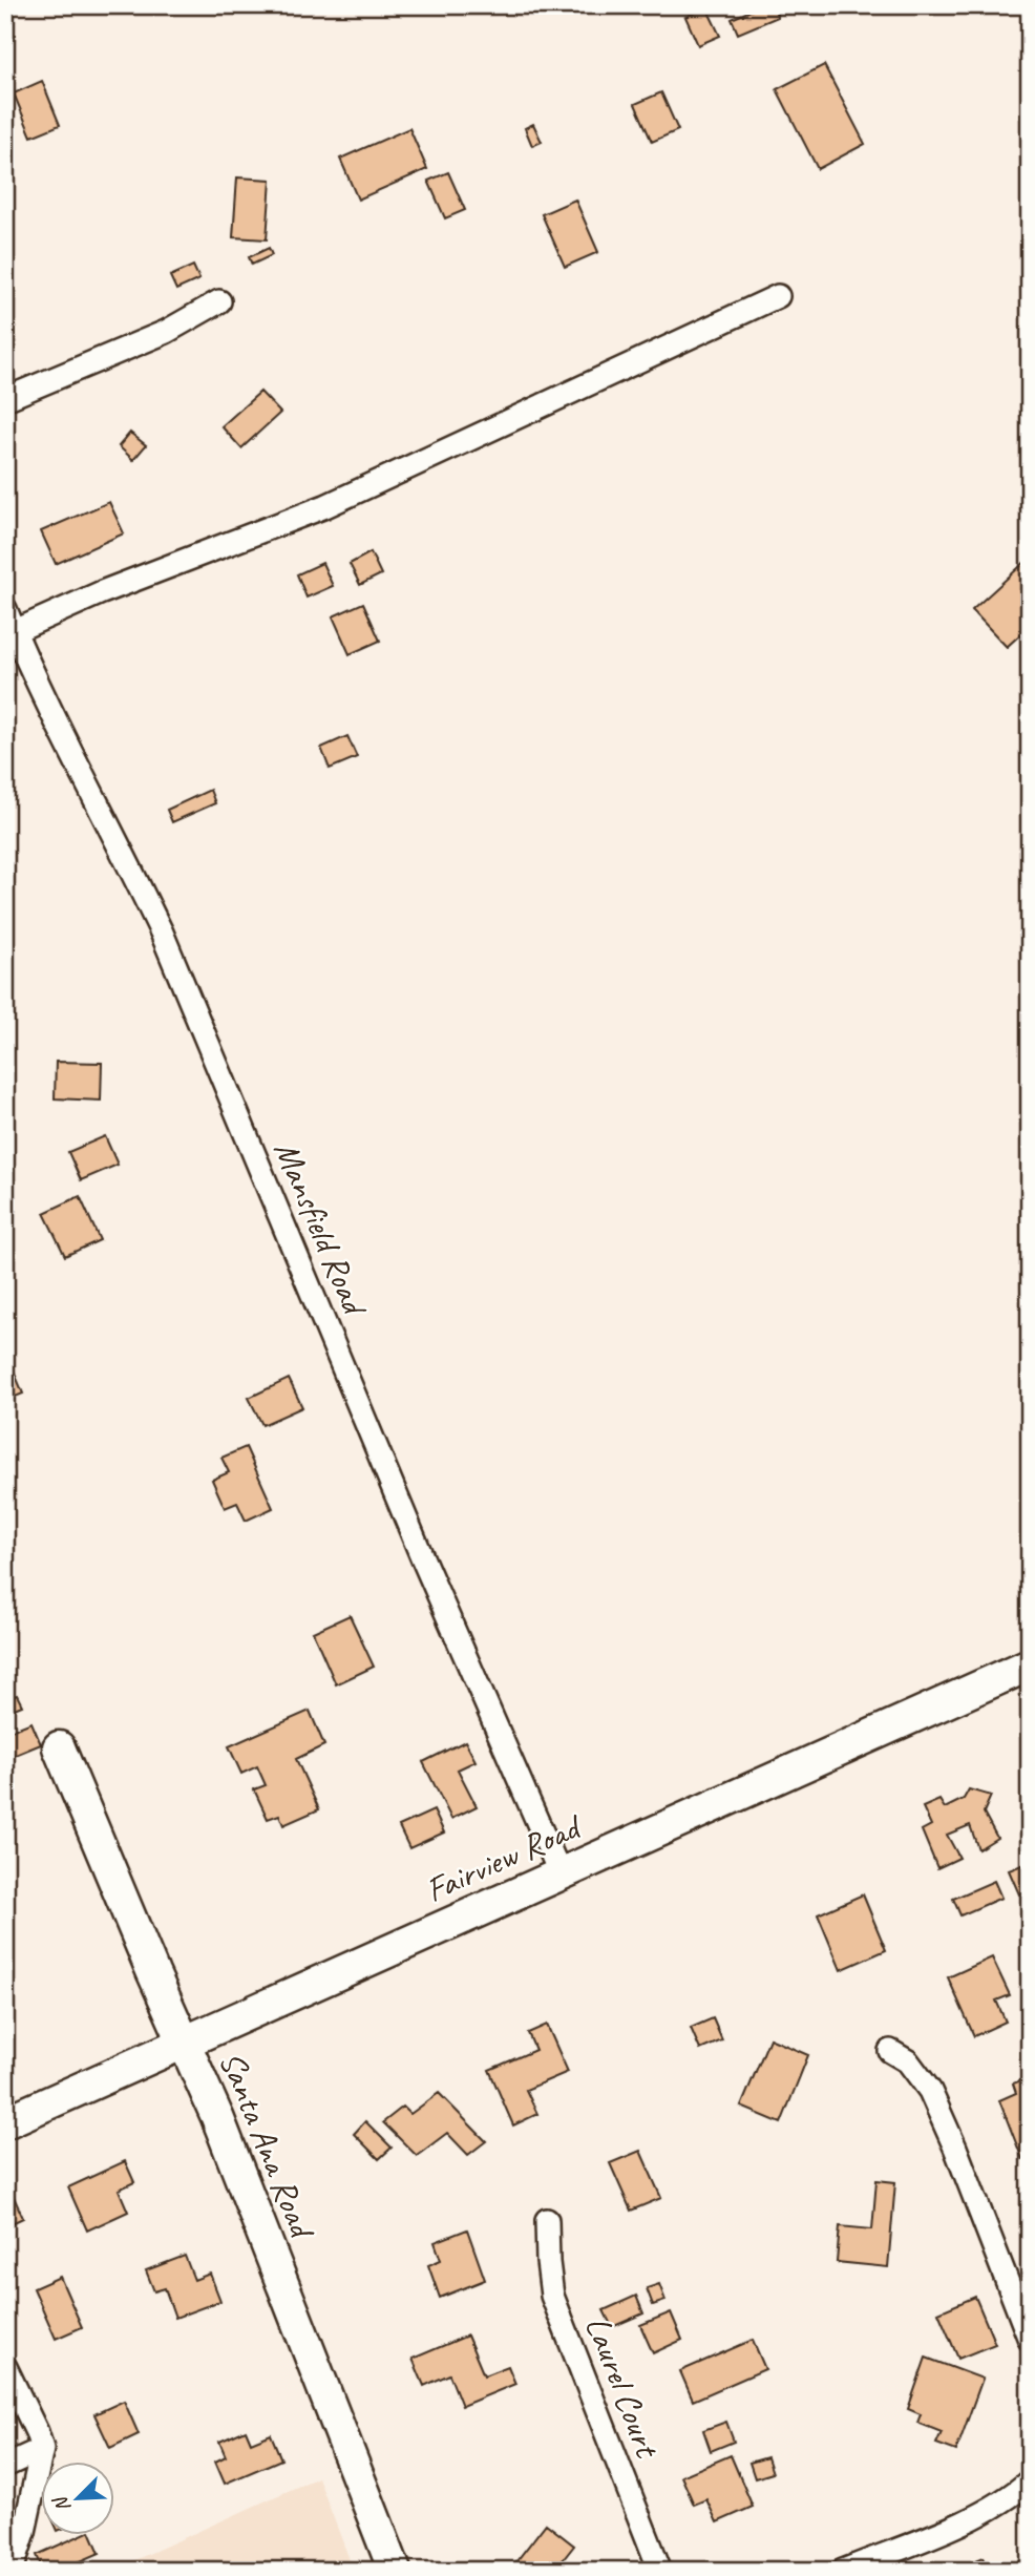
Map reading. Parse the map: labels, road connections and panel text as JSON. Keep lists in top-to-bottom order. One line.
{"streets":{"main road":["Fairview Road","Santa Ana Road"],"street":["Mansfield Road","Laurel Court"]},"crossings":[["Mansfield Road","Fairview Road"],["Fairview Road","Santa Ana Road"]],"north":"bottom left"}
